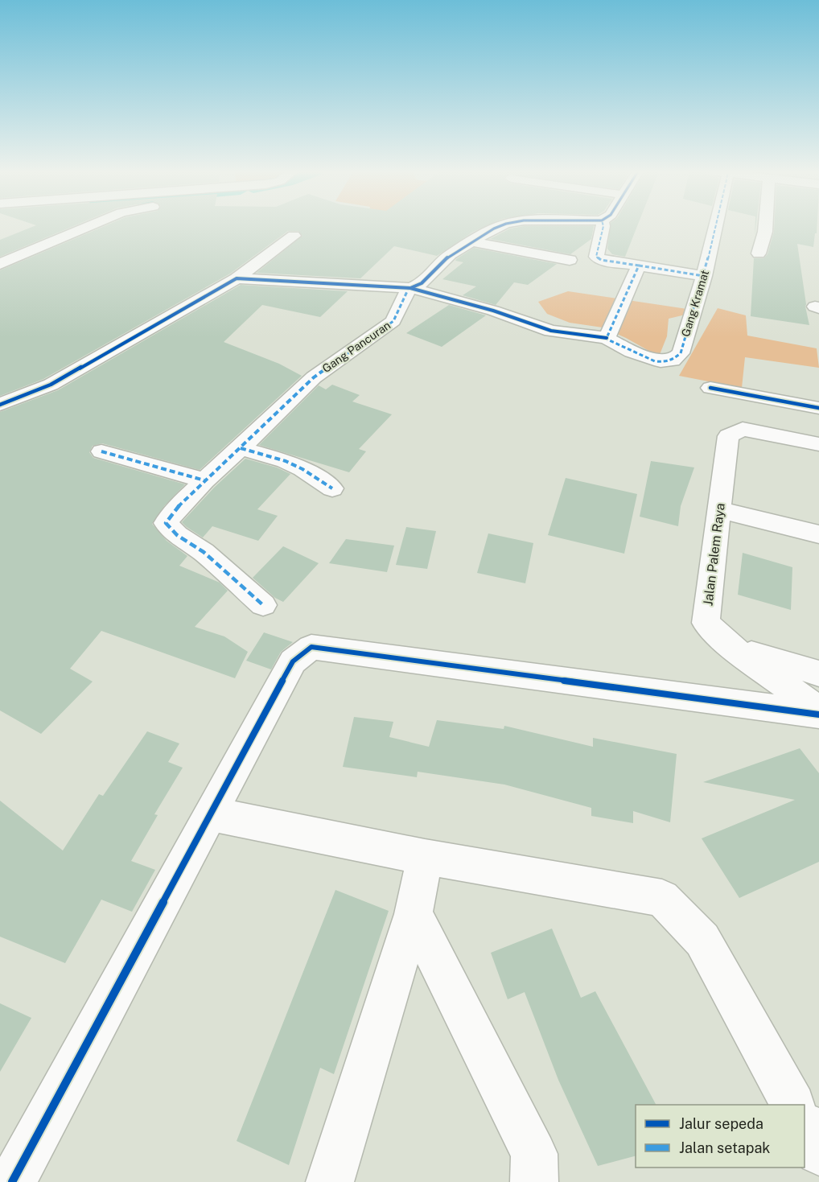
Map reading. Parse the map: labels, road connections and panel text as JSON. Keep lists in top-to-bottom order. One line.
{"streets":{"street":["Gang Kramat","Gang Pancuran","Jalan Palem Raya"]},"crossings":[["Gang Kramat","Gang Pancuran"]],"legend":["Jalur sepeda","Jalan setapak"]}
